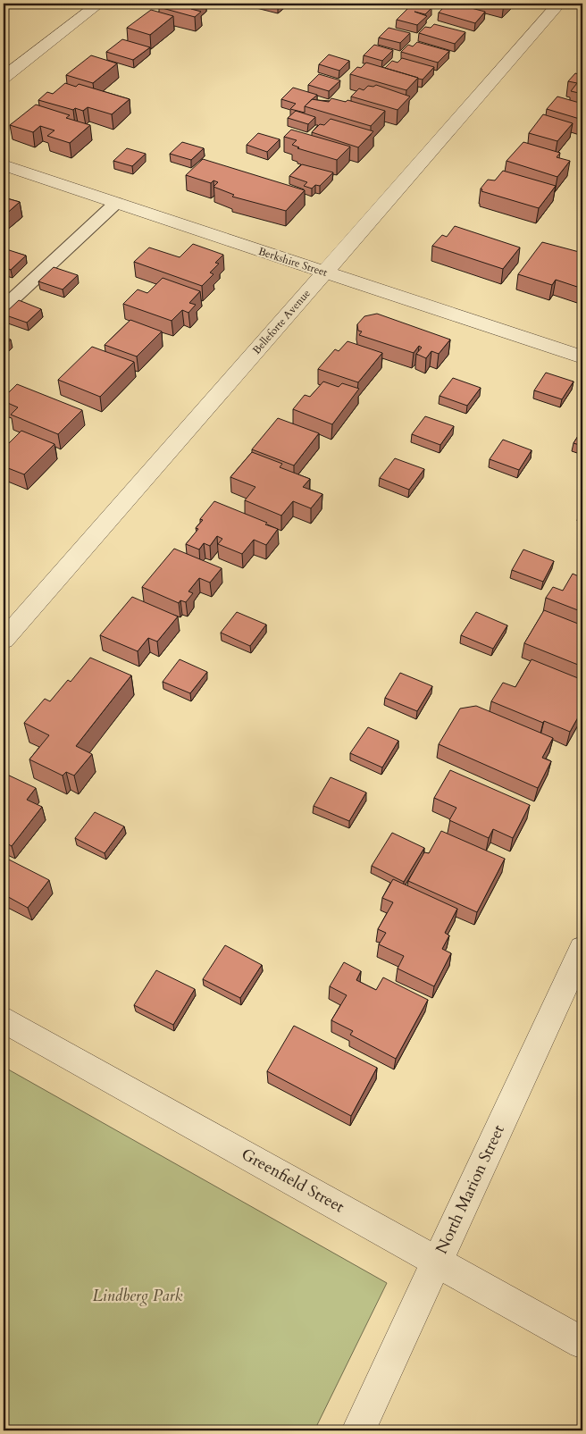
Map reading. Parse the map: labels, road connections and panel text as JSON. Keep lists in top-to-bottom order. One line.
{"streets":{"street":["Berkshire Street","Belleforte Avenue","Greenfield Street","North Marion Street"]},"crossings":[["Berkshire Street","Belleforte Avenue"],["Greenfield Street","North Marion Street"]],"parks":["Lindberg Park"]}
